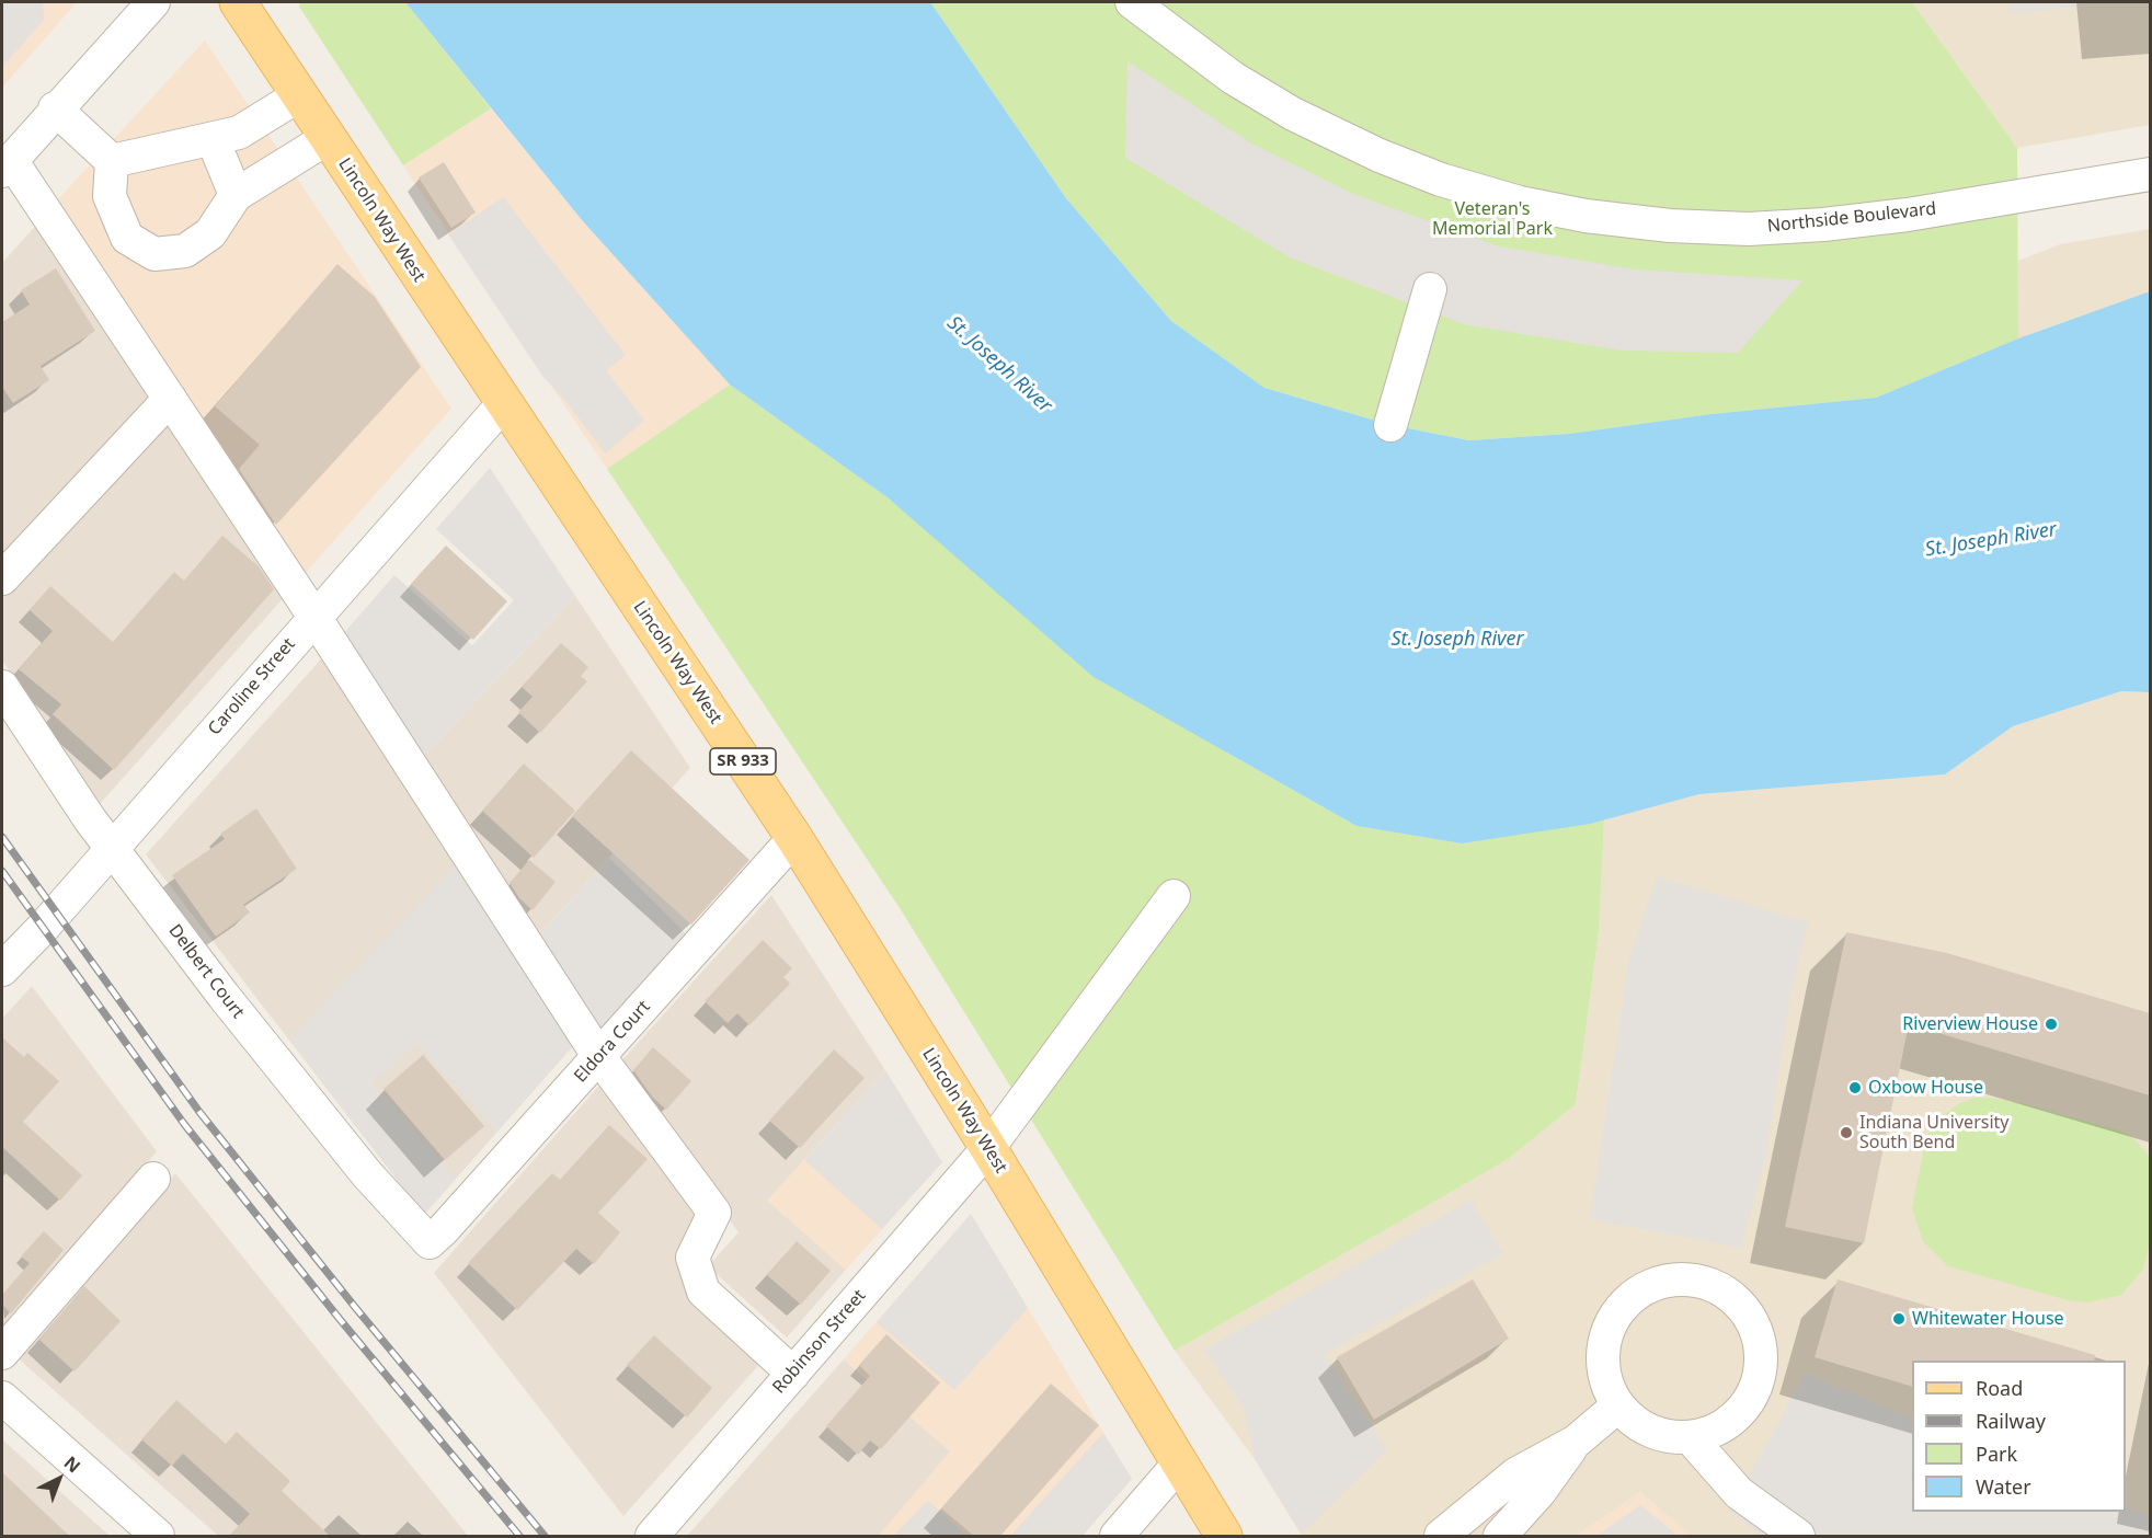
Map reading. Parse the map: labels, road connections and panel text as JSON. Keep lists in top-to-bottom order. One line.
{"streets":{"main road":["Lincoln Way West","SR 933"],"street":["Northside Boulevard","Caroline Street","Delbert Court","Eldora Court","Robinson Street"]},"crossings":[["Lincoln Way West","Caroline Street"],["Lincoln Way West","Eldora Court"],["Lincoln Way West","Robinson Street"],["Caroline Street","Delbert Court"],["Delbert Court","Eldora Court"]],"water":["St. Joseph River"],"parks":["Veteran's Memorial Park"],"places":["Riverview House","Oxbow House","Indiana University South Bend","Whitewater House"],"legend":["Road","Railway","Park","Water"],"north":"top right"}
